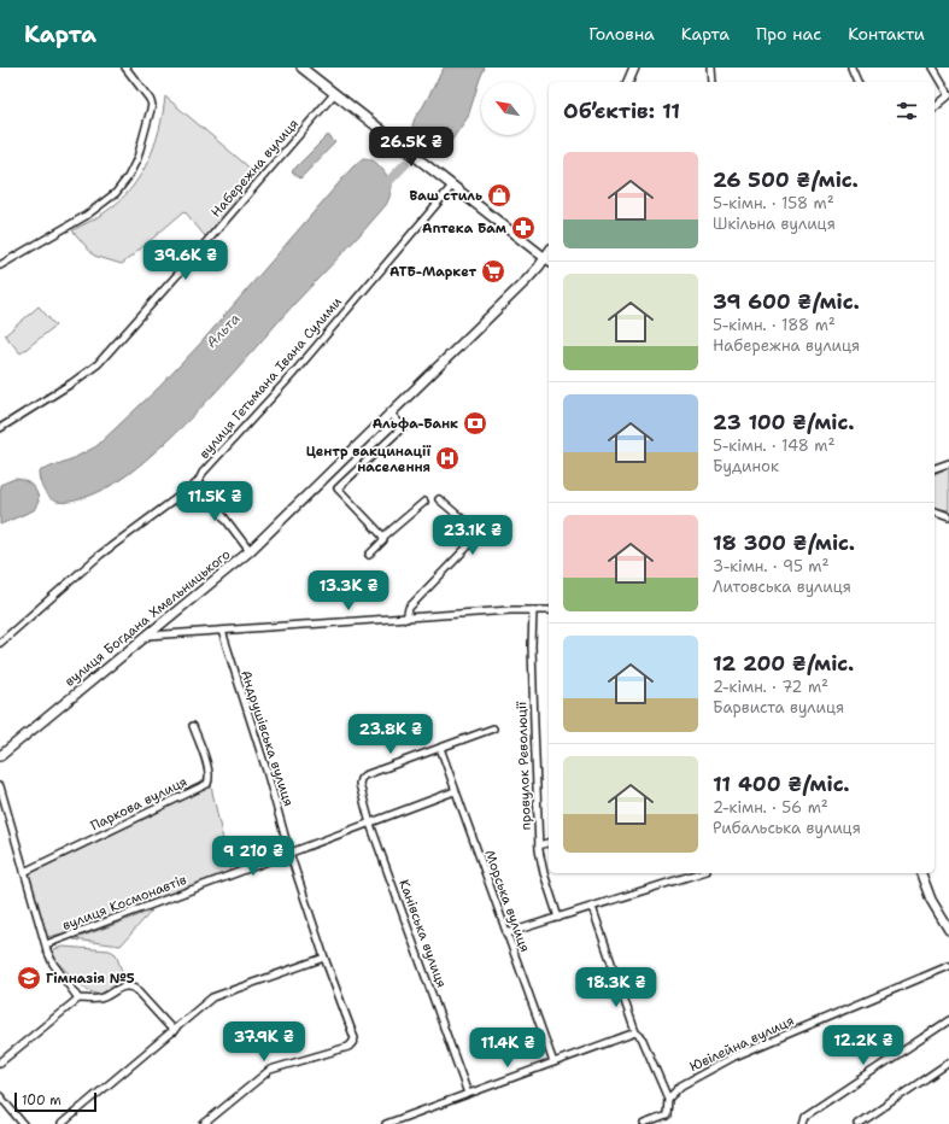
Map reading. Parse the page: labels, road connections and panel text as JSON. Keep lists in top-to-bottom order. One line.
{"streets":{"main road":["вулиця Богдана Хмельницького"],"street":["Набережна вулиця","вулиця Гетьмана Івана Сулими","Андрушівська вулиця","провулок Революції","Паркова вулиця","Морська вулиця","вулиця Космонавтів","Канівська вулиця","Ювілейна вулиця"]},"crossings":[["Андрушівська вулиця","вулиця Космонавтів"],["Морська вулиця","вулиця Космонавтів"],["Морська вулиця","Канівська вулиця"],["вулиця Космонавтів","Канівська вулиця"]],"water":["Альта"],"places":{"shop":["Ваш стиль"],"pharmacy":["Аптека Бам"],"supermarket":["АТБ-Маркет"],"bank":["Альфа-Банк"],"hospital":["Центр вакцинації населення"],"school or university":["Гімназія №5"]},"scale_bar":"100 m","north":"top left","page":{"header":"Карта","nav":["Головна","Карта","Про нас","Контакти"],"heading":"Об’єктів: 11","price":["26.5K ₴","39.6K ₴","11.5K ₴","23.1K ₴","13.3K ₴","23.8K ₴","9 210 ₴","18.3K ₴","37.9K ₴","12.2K ₴","11.4K ₴"],"list":[{"name":"26 500 ₴/міс.","note":"5-кімн. · 158 m² · Шкільна вулиця"},{"name":"39 600 ₴/міс.","note":"5-кімн. · 188 m² · Набережна вулиця"},{"name":"23 100 ₴/міс.","note":"5-кімн. · 148 m² · Будинок"},{"name":"18 300 ₴/міс.","note":"3-кімн. · 95 m² · Литовська вулиця"},{"name":"12 200 ₴/міс.","note":"2-кімн. · 72 m² · Барвиста вулиця"},{"name":"11 400 ₴/міс.","note":"2-кімн. · 56 m² · Рибальська вулиця"}],"scale":"100 m"}}
